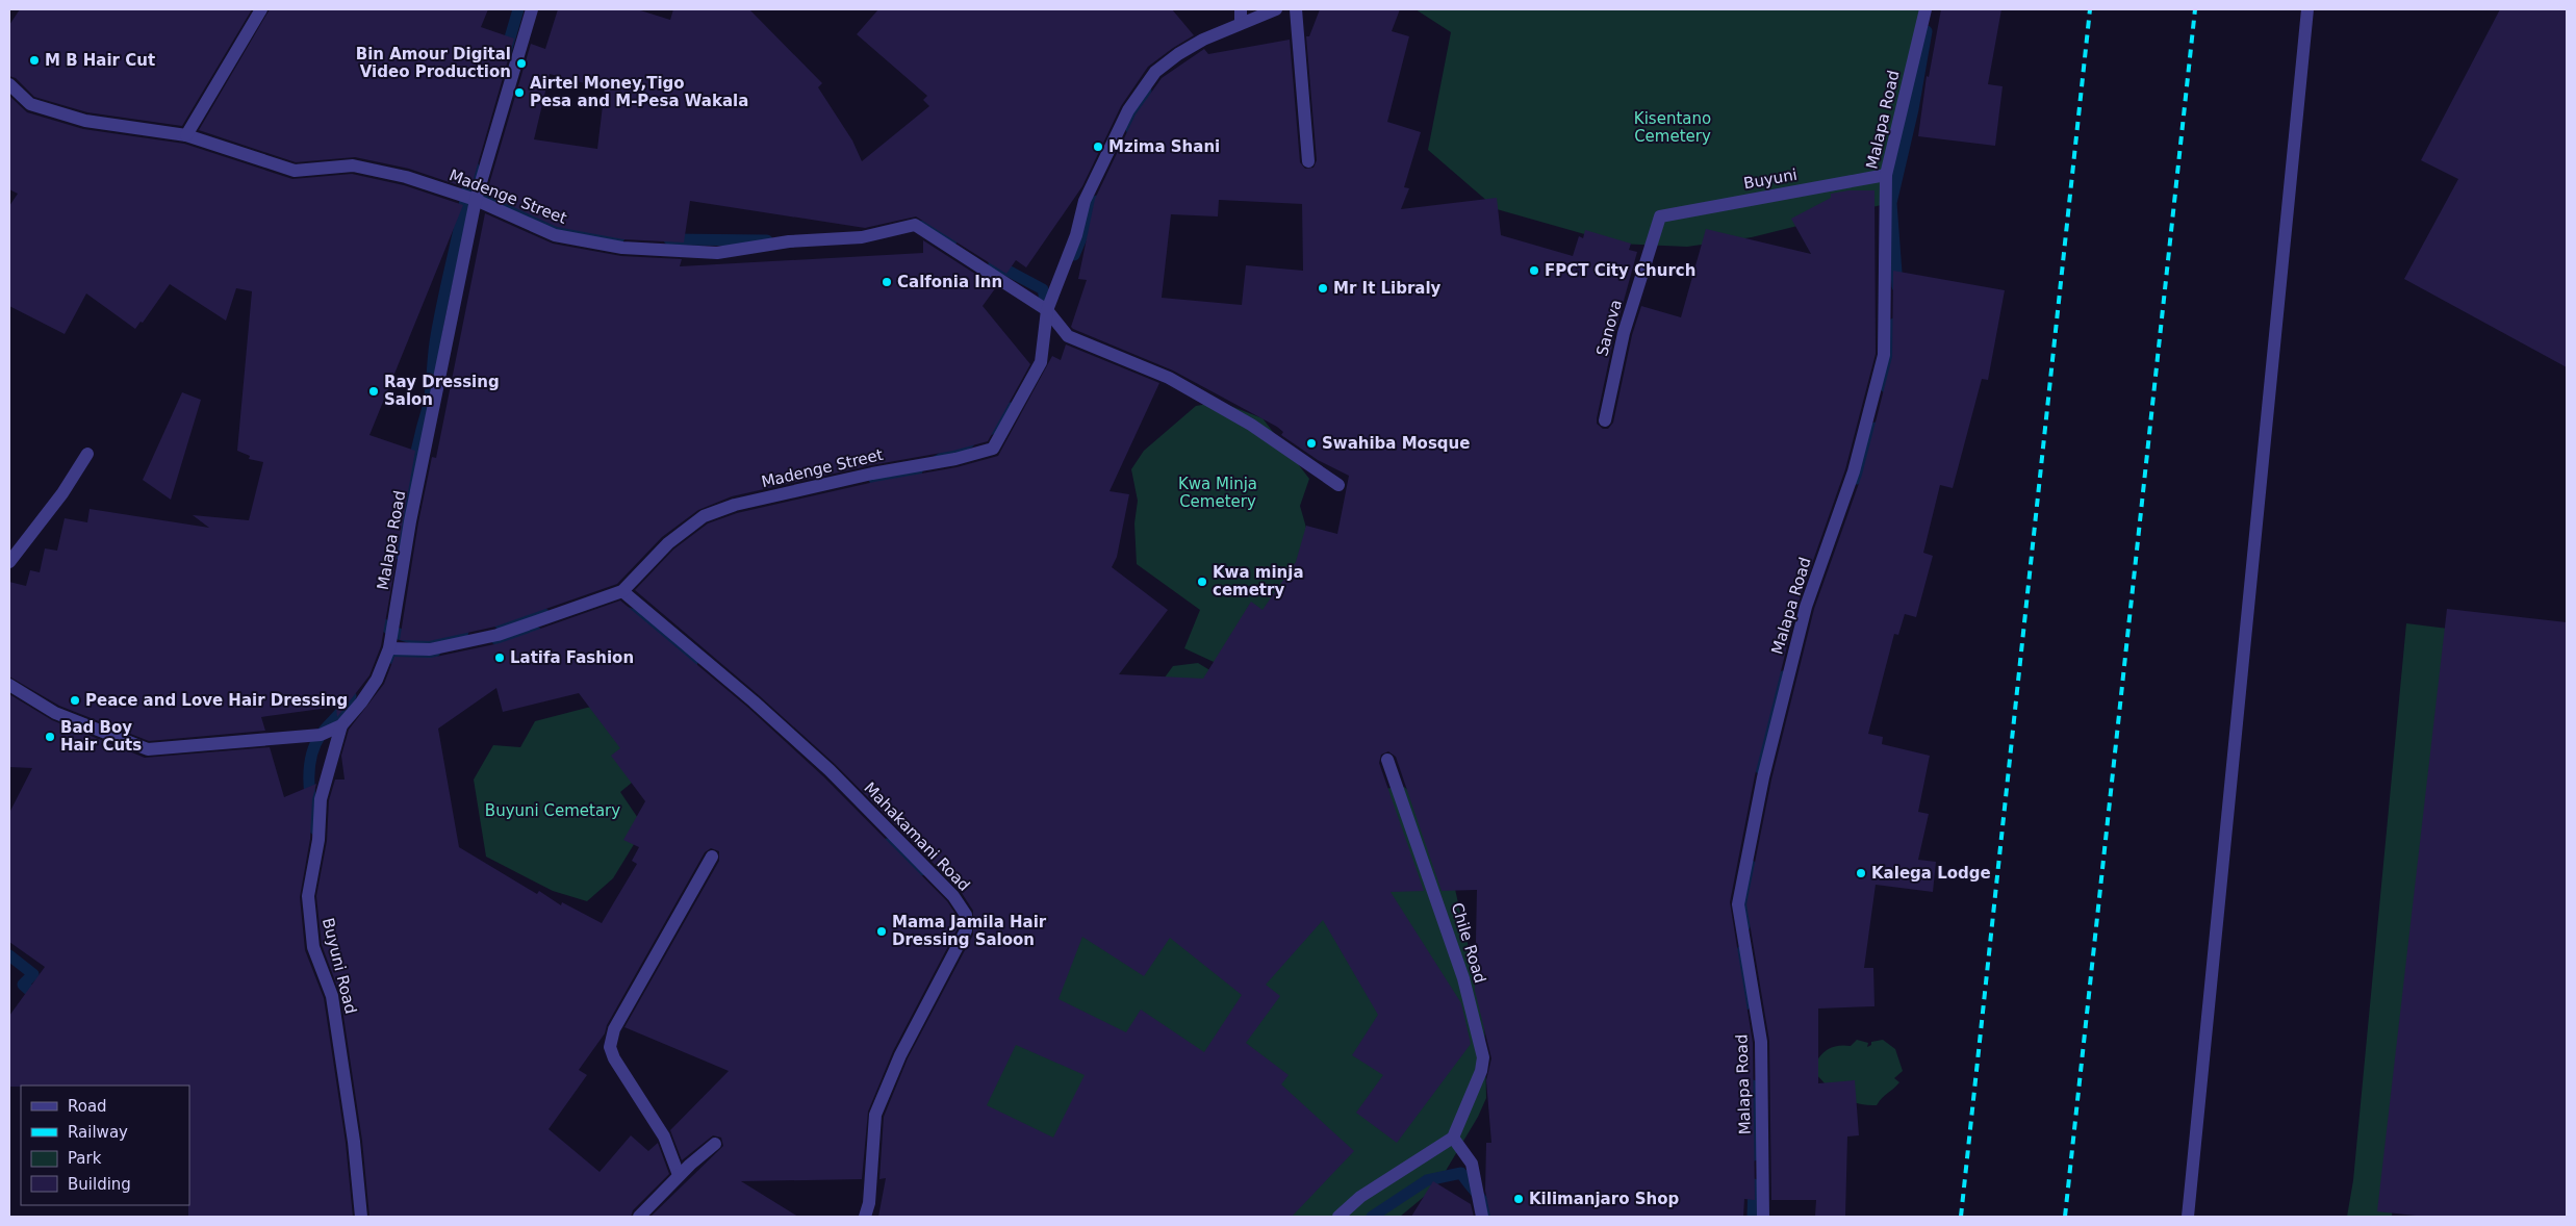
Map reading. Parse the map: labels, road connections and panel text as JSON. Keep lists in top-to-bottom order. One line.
{"streets":{"street":["Malapa Road","Buyuni","Madenge Street","Sanova","Mahakamani Road","Chile Road","Buyuni Road"]},"crossings":[["Malapa Road","Buyuni"],["Malapa Road","Madenge Street"],["Malapa Road","Buyuni Road"],["Buyuni","Sanova"],["Madenge Street","Mahakamani Road"]],"parks":["Kisentano Cemetery","Kwa Minja Cemetery","Buyuni Cemetary"],"places":["M B Hair Cut","Bin Amour Digital Video Production","Airtel Money,Tigo Pesa and M-Pesa Wakala","Mzima Shani","FPCT City Church","Calfonia Inn","Mr It Libraly","Ray Dressing Salon","Swahiba Mosque","Kwa minja cemetry","Latifa Fashion","Peace and Love Hair Dressing","Bad Boy Hair Cuts","Kalega Lodge","Mama Jamila Hair Dressing Saloon","Kilimanjaro Shop"],"legend":["Road","Railway","Park","Building"]}
